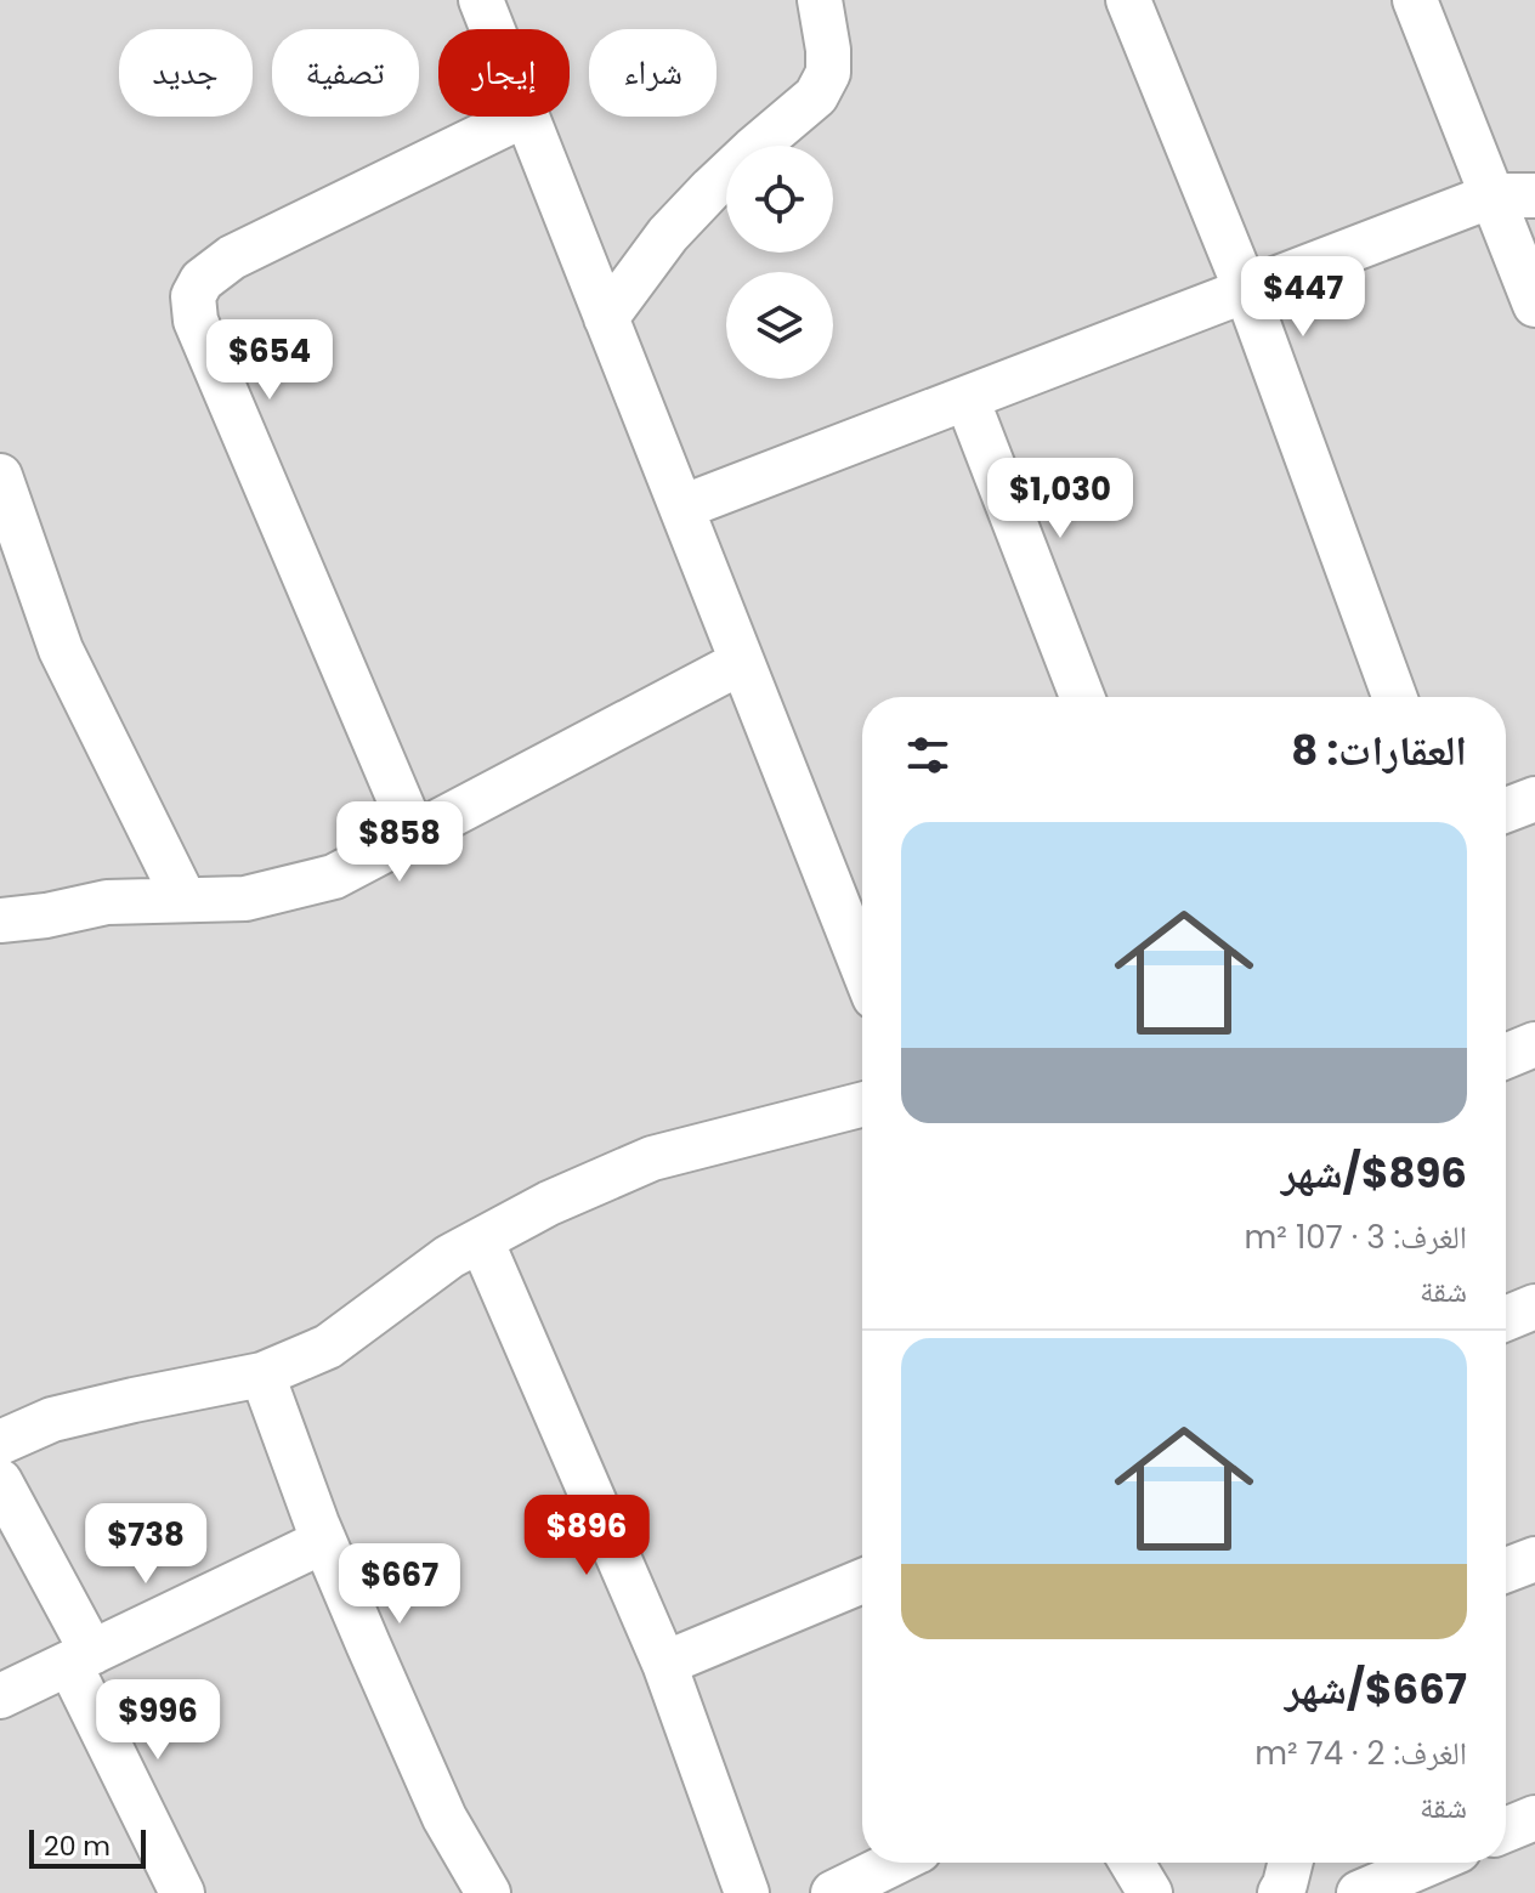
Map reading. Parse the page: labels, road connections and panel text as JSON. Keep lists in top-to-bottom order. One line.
{"scale_bar":"20 m","page":{"chip":["شراء","إيجار","تصفية","جديد"],"price":["$447","$654","$1,030","$858","$896","$738","$667","$996"],"heading":"العقارات: 8","list":[{"name":"$896/شهر","note":"الغرف: 3 · 107 m² · شقة"},{"name":"$667/شهر","note":"الغرف: 2 · 74 m² · شقة"}],"scale":"20 m"}}
